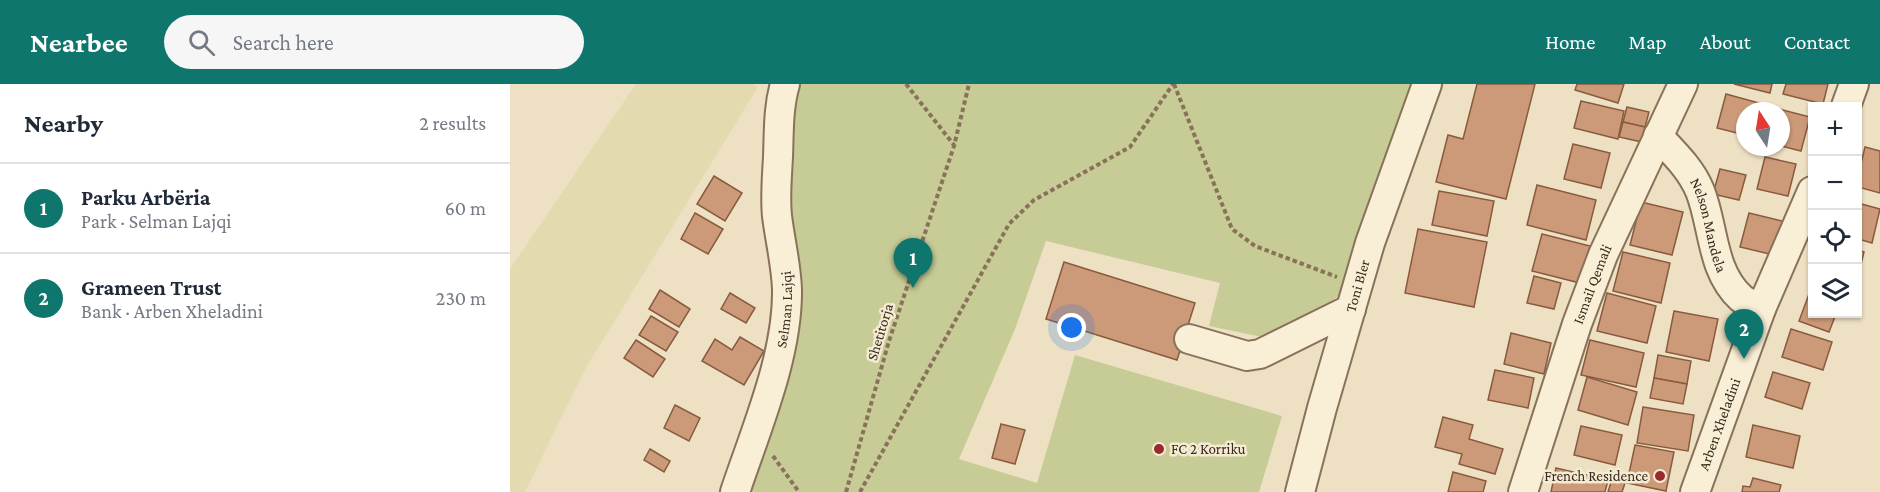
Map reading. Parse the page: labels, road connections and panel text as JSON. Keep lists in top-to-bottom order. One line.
{"streets":{"street":["Nelson Mandela","Ismail Qemali","Toni Bler","Selman Lajqi","Arben Xheladini"],"path":["Shetitorja"]},"crossings":[["Nelson Mandela","Ismail Qemali"],["Nelson Mandela","Arben Xheladini"]],"places":["FC 2 Korriku","French Residence"],"north":"top","page":{"header":"Nearbee","search":"Search here","nav":["Home","Map","About","Contact"],"heading":["Nearby","2 results"],"map_buttons":["+","−"],"list":[{"mark":"1","name":"Parku Arbëria","note":"Park · Selman Lajqi","value":"60 m"},{"mark":"2","name":"Grameen Trust","note":"Bank · Arben Xheladini","value":"230 m"}],"pins":["1","2"]}}
